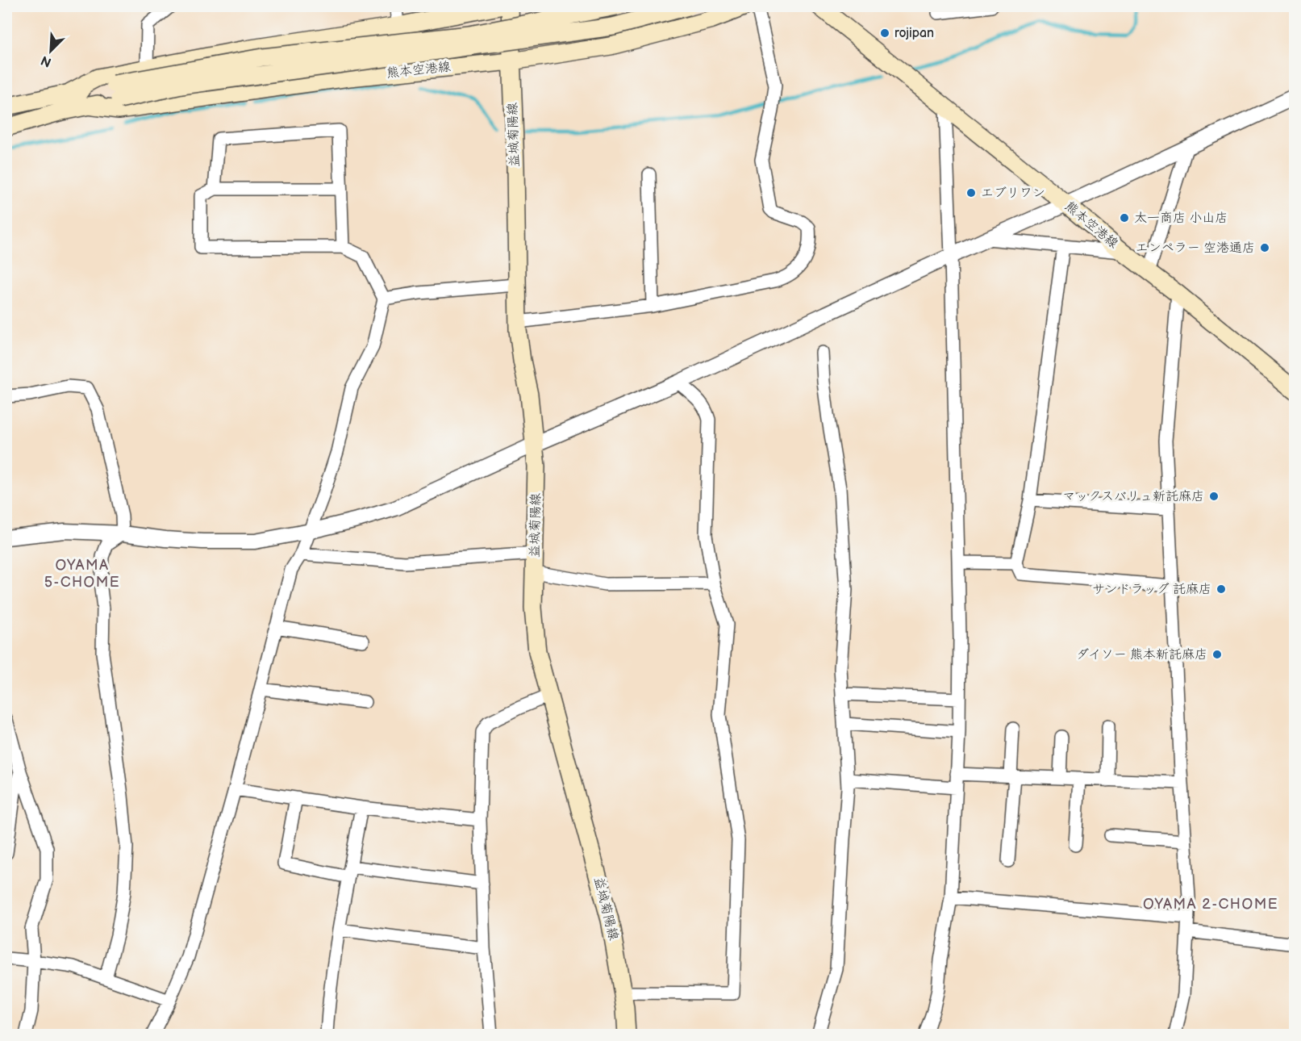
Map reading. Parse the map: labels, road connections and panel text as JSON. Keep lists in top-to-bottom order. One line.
{"streets":{"main road":["熊本空港線","益城菊陽線"]},"crossings":[["熊本空港線","益城菊陽線"]],"districts":["OYAMA 5-CHOME","OYAMA 2-CHOME"],"places":["rojipan","エブリワン","太一商店 小山店","エンペラー 空港通店","マックスバリュ新託麻店","サンドラッグ 託麻店","ダイソー 熊本新託麻店"],"north":"bottom left"}
